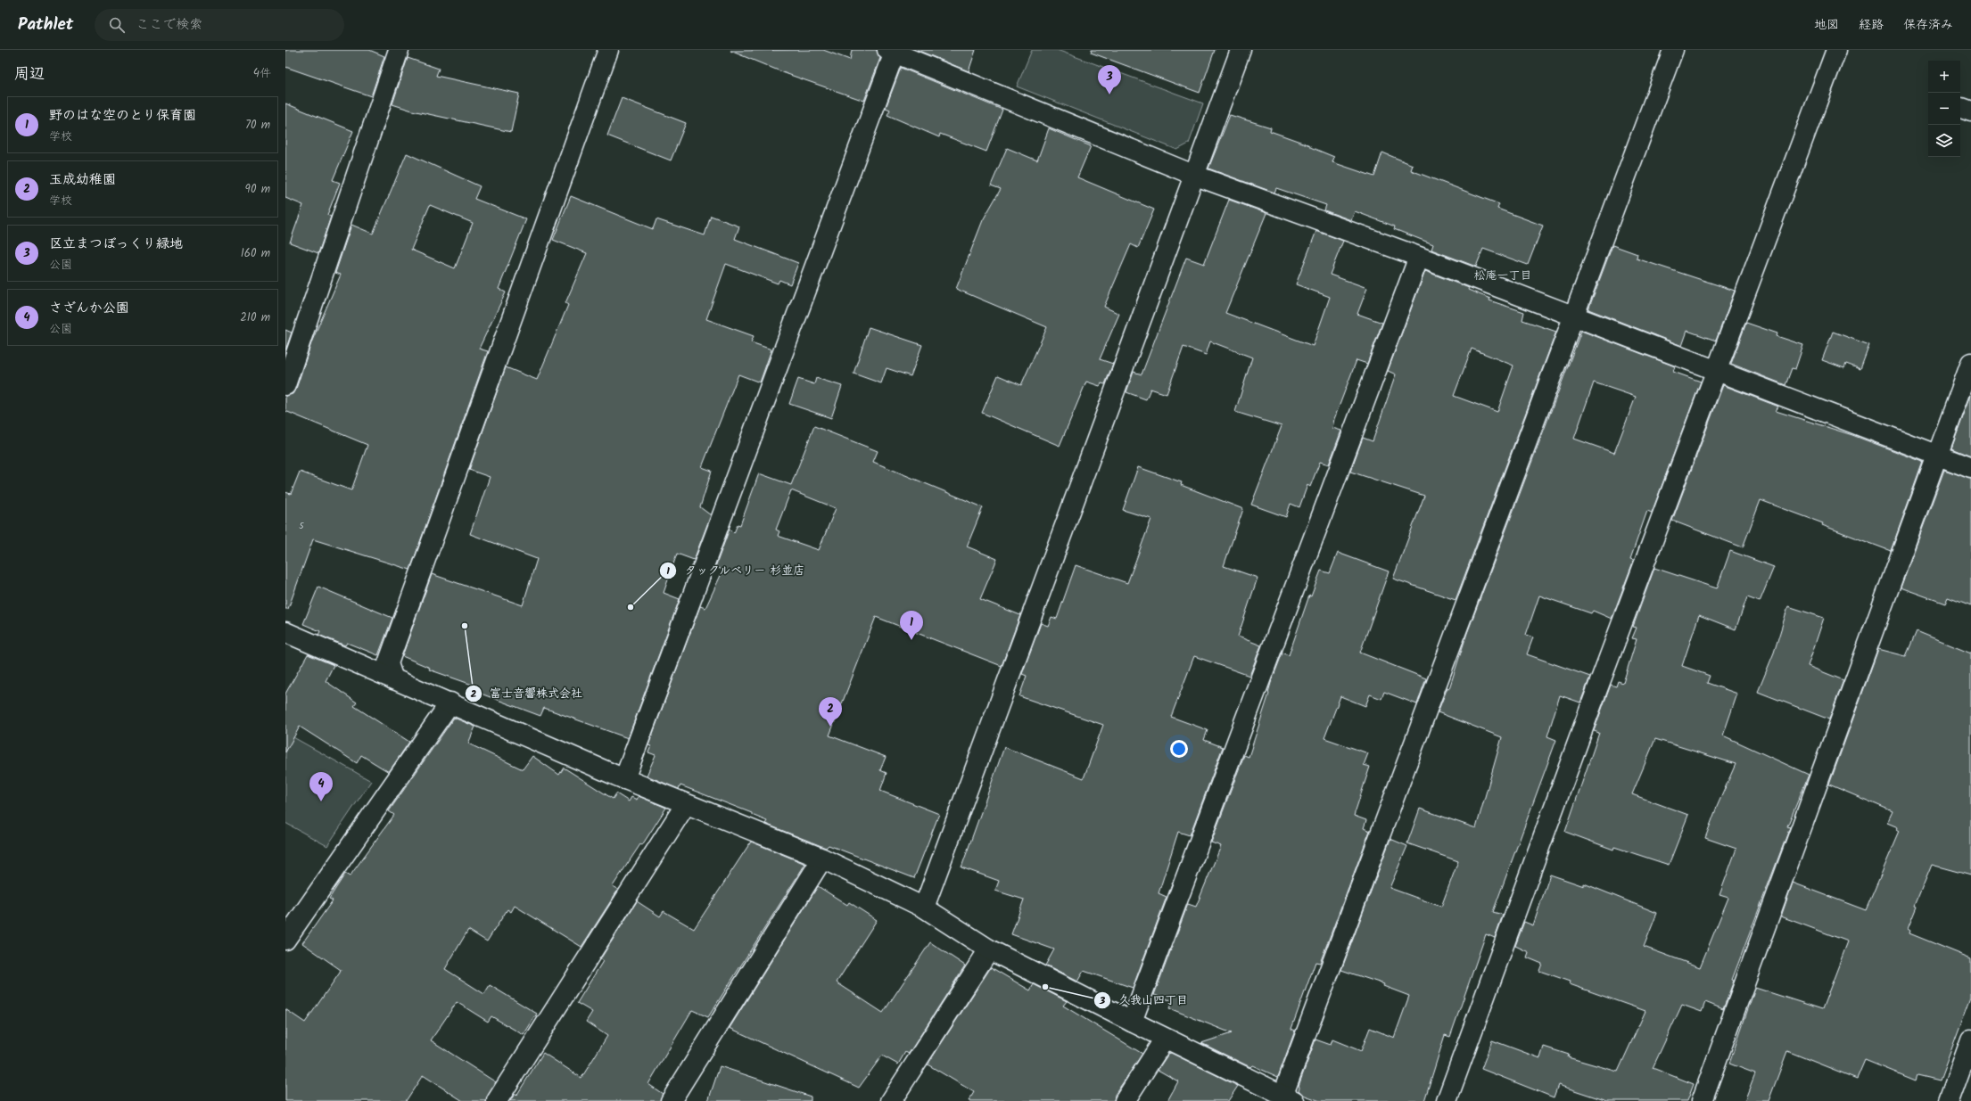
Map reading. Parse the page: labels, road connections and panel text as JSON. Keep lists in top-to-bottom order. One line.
{"districts":["松庵一丁目"],"places":["タックルベリー 杉並店","富士音響株式会社","久我山四丁目"],"house_numbers":["5"],"page":{"header":"Pathlet","search":"ここで検索","nav":["地図","経路","保存済み"],"heading":["周辺","4件"],"map_buttons":["+","−"],"pins":["3","1","2","4"],"list":[{"mark":"1","name":"野のはな空のとり保育園","note":"学校","value":"70 m"},{"mark":"2","name":"玉成幼稚園","note":"学校","value":"90 m"},{"mark":"3","name":"区立まつぼっくり緑地","note":"公園","value":"160 m"},{"mark":"4","name":"さざんか公園","note":"公園","value":"210 m"}]}}
